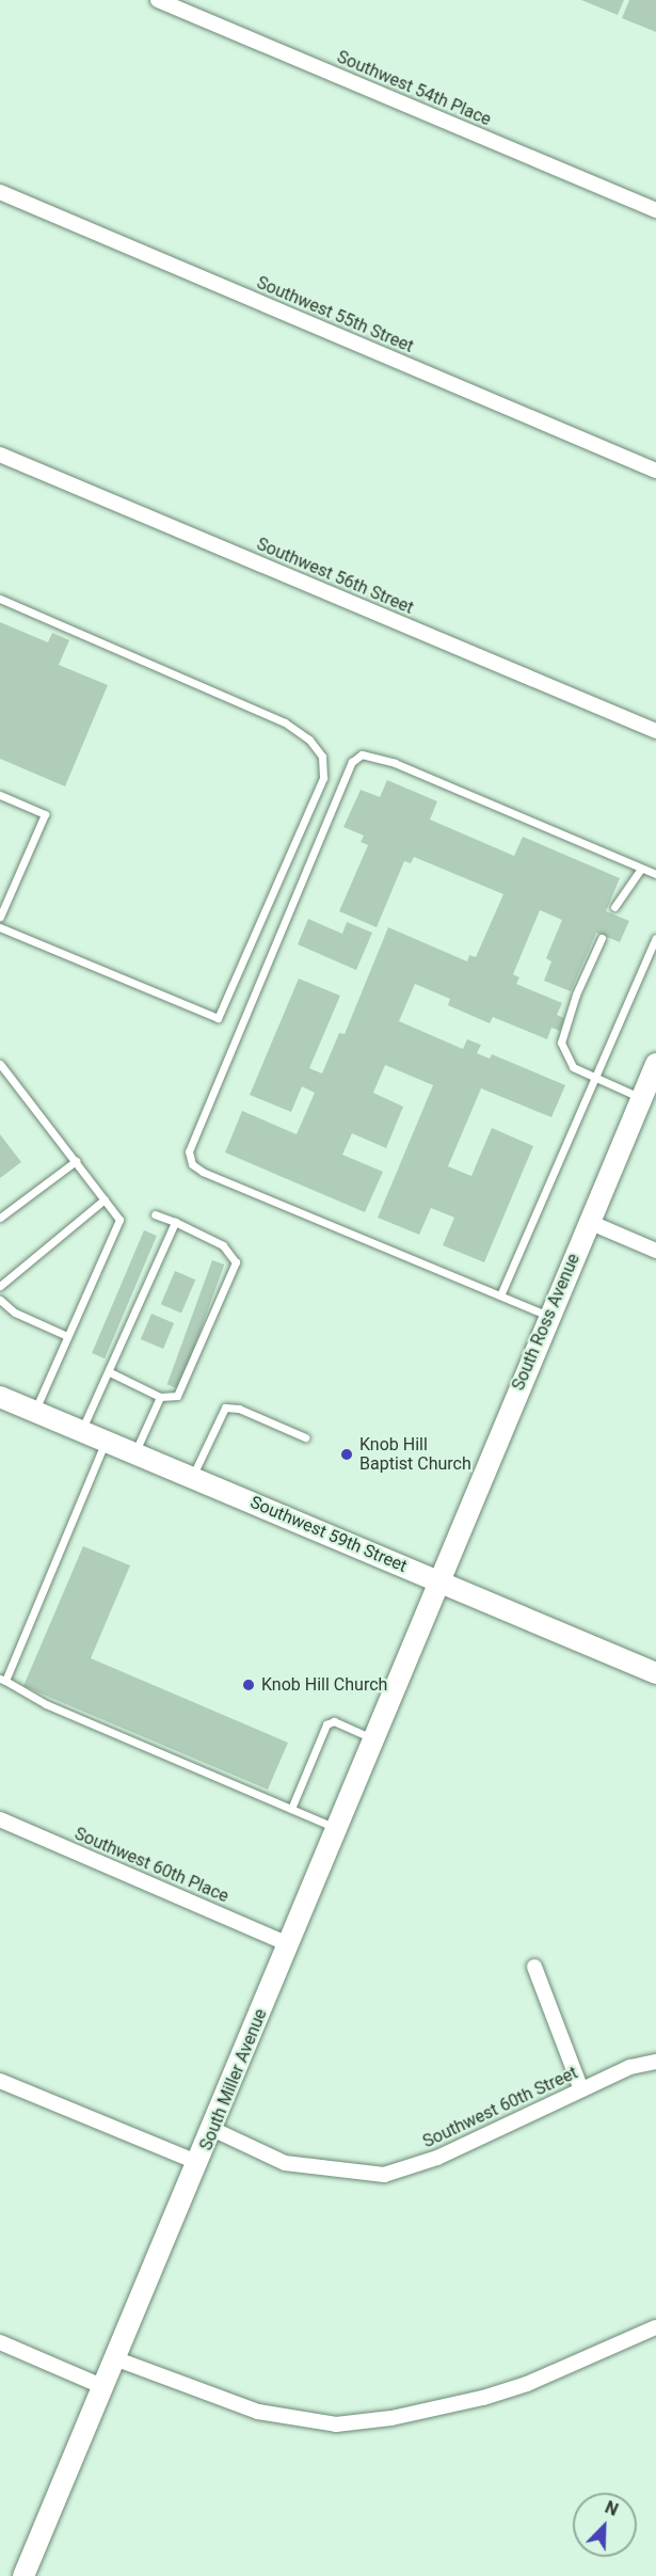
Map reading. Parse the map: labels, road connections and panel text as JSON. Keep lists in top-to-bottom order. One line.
{"streets":{"street":["Southwest 54th Place","Southwest 55th Street","Southwest 56th Street","South Ross Avenue","Southwest 59th Street","Southwest 60th Place","South Miller Avenue","Southwest 60th Street"]},"crossings":[["South Ross Avenue","Southwest 59th Street"],["South Ross Avenue","South Miller Avenue"],["Southwest 59th Street","South Miller Avenue"],["Southwest 60th Place","South Miller Avenue"],["South Miller Avenue","Southwest 60th Street"]],"places":["Knob Hill Baptist Church","Knob Hill Church"],"north":"top right"}
